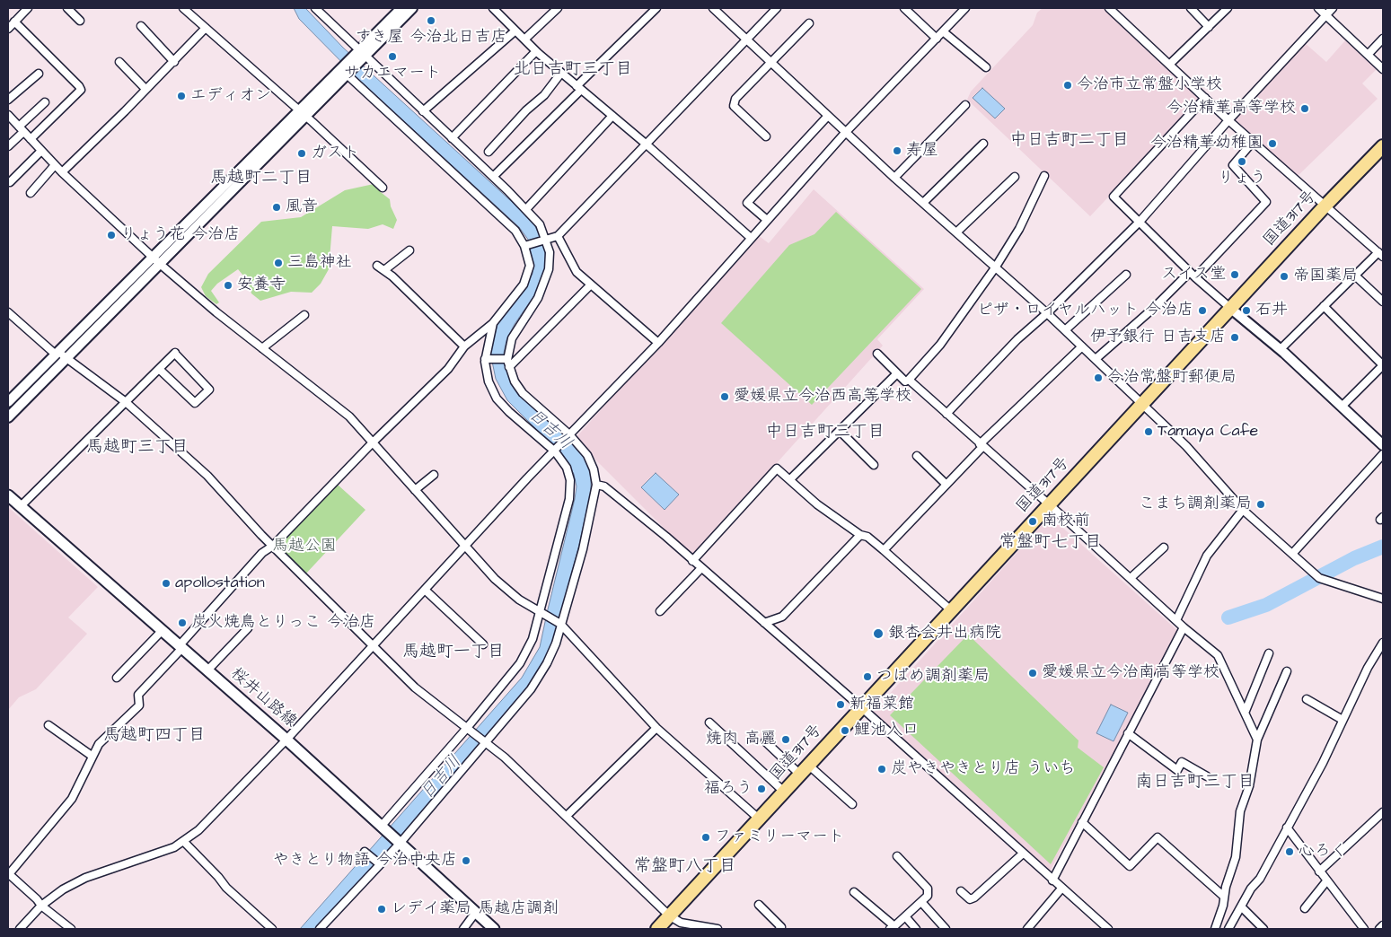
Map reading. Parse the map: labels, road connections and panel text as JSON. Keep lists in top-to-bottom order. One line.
{"streets":{"highway":["国道317号"],"main road":["桜井山路線"]},"districts":["北日吉町三丁目","中日吉町二丁目","馬越町二丁目","中日吉町三丁目","馬越町三丁目","常盤町七丁目","馬越町一丁目","馬越町四丁目","南日吉町三丁目","常盤町八丁目"],"water":["日吉川"],"parks":["馬越公園"],"places":["すき屋 今治北日吉店","サカエマート","今治市立常盤小学校","エディオン","今治精華高等学校","今治精華幼稚園","寿屋","ガスト","りょう","風音","りょう花 今治店","三島神社","スイス堂","帝国薬局","安養寺","ピザ・ロイヤルハット 今治店","石井","伊予銀行 日吉支店","今治常盤町郵便局","愛媛県立今治西高等学校","Tamaya Cafe","こまち調剤薬局","南校前","apollostation","炭火焼鳥とりっこ 今治店","銀杏会井出病院","愛媛県立今治南高等学校","つばめ調剤薬局","新福菜館","鯉池入口","焼肉 高麗","炭やきやきとり店 ういち","福ろう","ファミリーマート","心ろく","やきとり物語 今治中央店","レデイ薬局 馬越店調剤"]}
